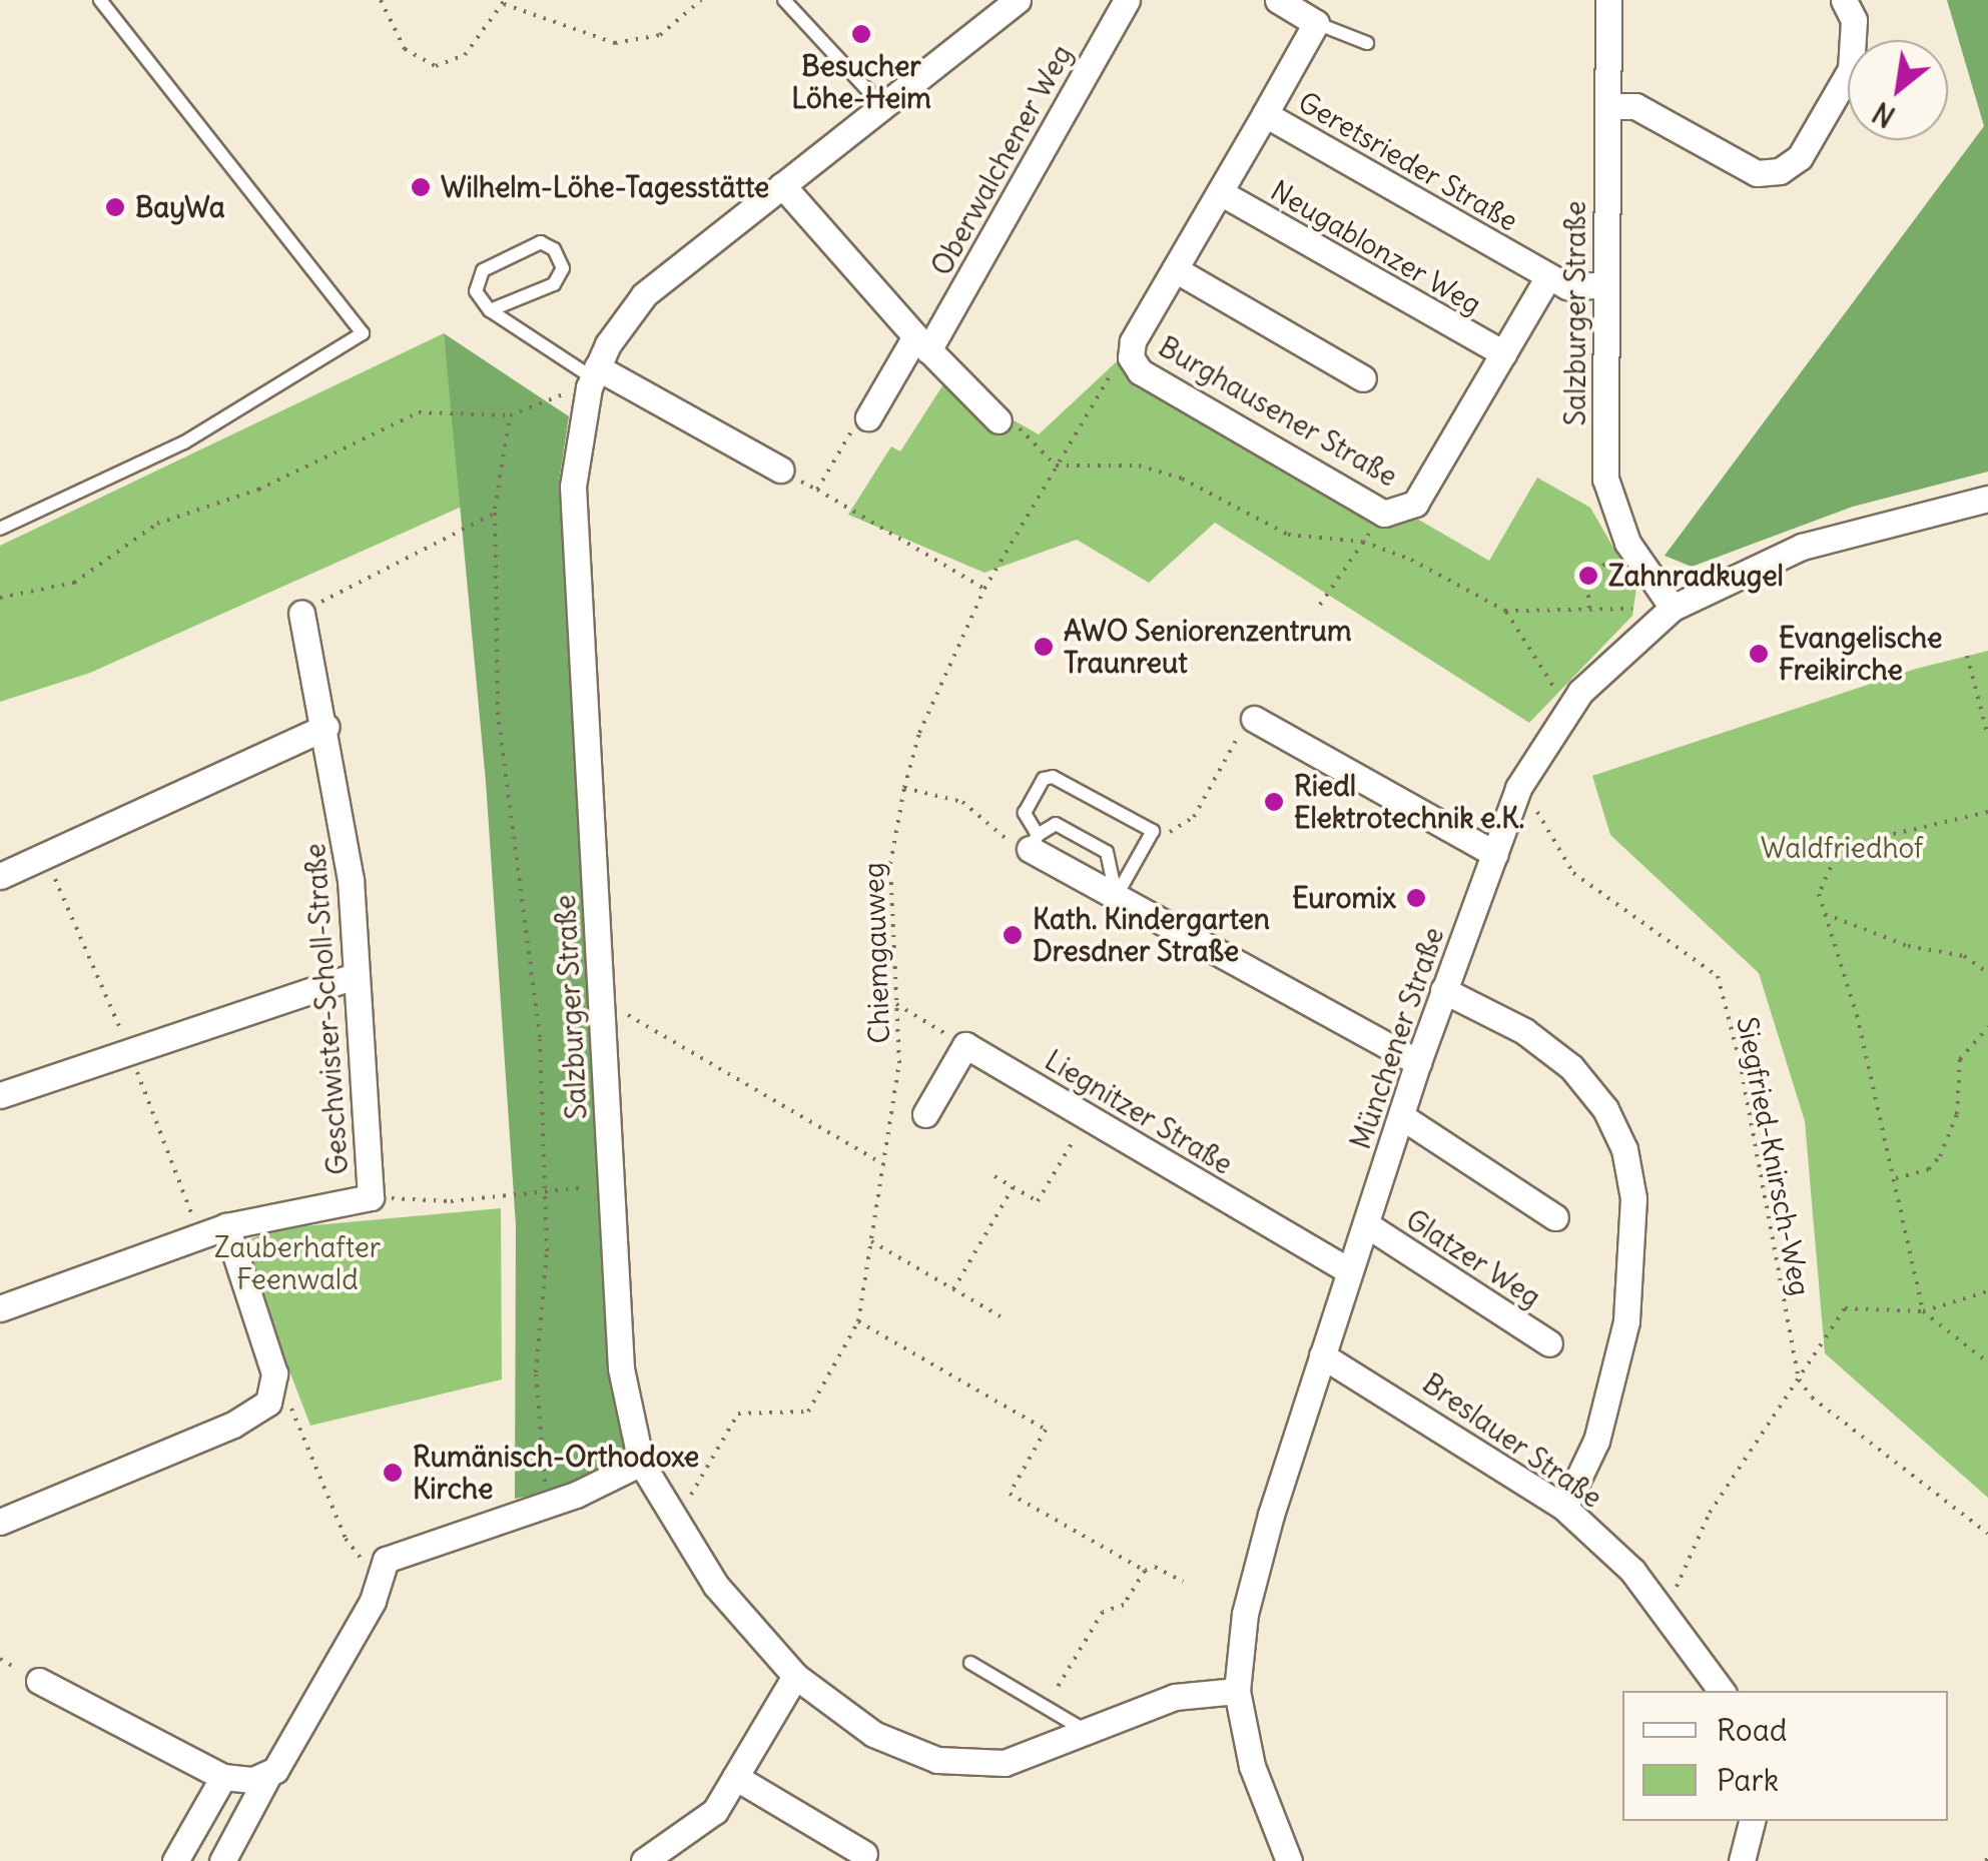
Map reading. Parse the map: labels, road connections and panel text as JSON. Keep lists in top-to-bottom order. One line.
{"streets":{"street":["Oberwalchener Weg","Geretsrieder Straße","Neugablonzer Weg","Salzburger Straße","Burghausener Straße","Geschwister-Scholl-Straße","Münchener Straße","Liegnitzer Straße","Glatzer Weg","Breslauer Straße"],"path":["Chiemgauweg","Siegfried-Knirsch-Weg"]},"crossings":[["Geretsrieder Straße","Salzburger Straße"],["Geretsrieder Straße","Burghausener Straße"],["Neugablonzer Weg","Burghausener Straße"],["Salzburger Straße","Chiemgauweg"],["Salzburger Straße","Münchener Straße"],["Burghausener Straße","Chiemgauweg"],["Münchener Straße","Liegnitzer Straße"],["Münchener Straße","Siegfried-Knirsch-Weg"],["Münchener Straße","Glatzer Weg"],["Münchener Straße","Breslauer Straße"]],"parks":["Waldfriedhof","Zauberhafter Feenwald"],"places":["Besucher Löhe-Heim","Wilhelm-Löhe-Tagesstätte","BayWa","Zahnradkugel","AWO Seniorenzentrum Traunreut","Evangelische Freikirche","Riedl Elektrotechnik e.K.","Euromix","Kath. Kindergarten Dresdner Straße","Rumänisch-Orthodoxe Kirche"],"legend":["Road","Park"],"north":"bottom left"}
